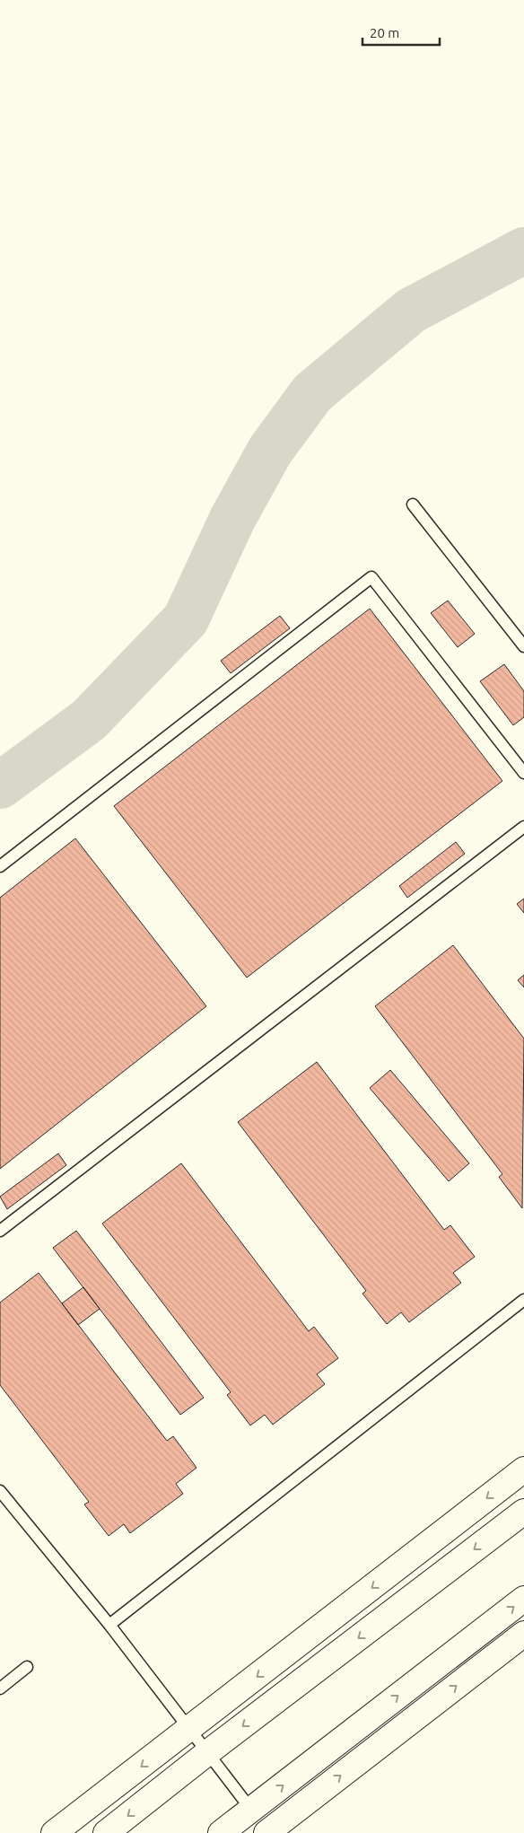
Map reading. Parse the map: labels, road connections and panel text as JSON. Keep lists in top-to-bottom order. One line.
{"scale_bar":"20 m"}
